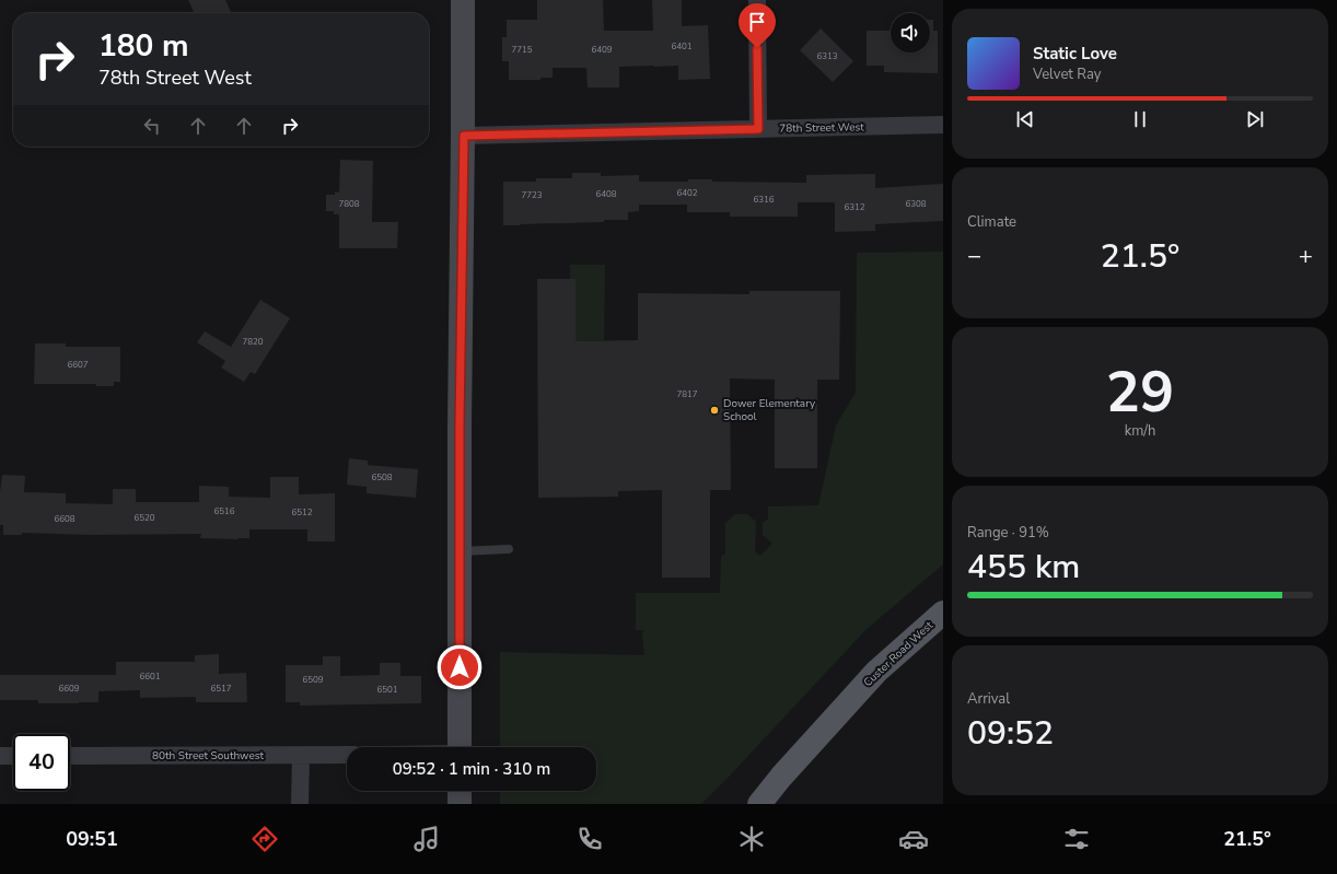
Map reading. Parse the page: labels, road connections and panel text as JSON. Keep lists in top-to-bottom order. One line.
{"streets":{"main road":["Custer Road West"],"street":["78th Street West","80th Street Southwest"]},"places":["Dower Elementary School"],"house_numbers":["6401","7715","6409","6313","6402","6408","7723","6316","7808","6308","6312","7820","6607","7817","6508","6516","6512","6520","6608","6601","6509","6609","6517","6501"],"page":{"turn":["180 m","78th Street West"],"song":["Static Love","Velvet Ray"],"tile":["Climate",["29","km/h"],["Range · 91%","455 km"],["Arrival","09:52"]],"heat":["−","21.5°","+"],"limit":"40","trip":"09:52 · 1 min · 310 m","tabs":["09:51","21.5°"]}}
